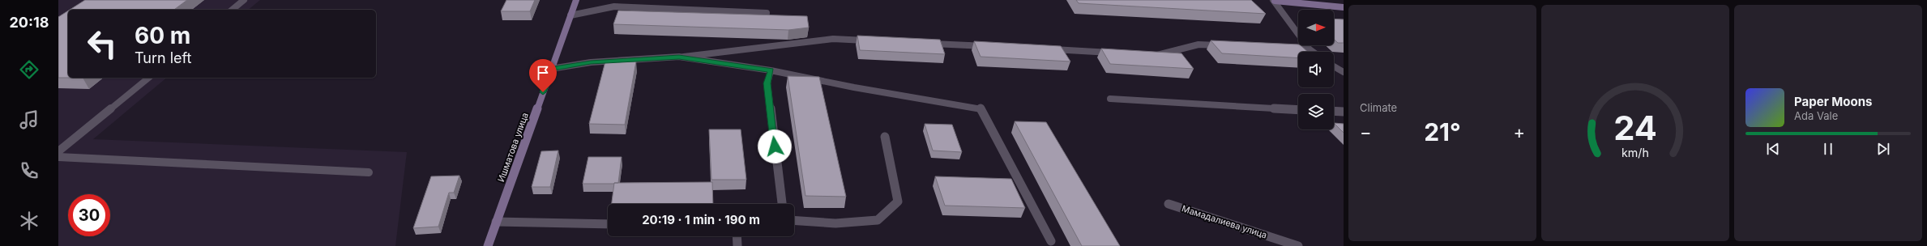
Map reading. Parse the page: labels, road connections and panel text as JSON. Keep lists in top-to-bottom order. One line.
{"streets":{"main road":["Ишматова улица"],"street":["Мамадалиева улица"]},"north":"right","page":{"tabs":"20:18","tile":"Climate","turn":["60 m","Turn left"],"song":["Paper Moons","Ada Vale"],"heat":["−","21°","+"],"limit":"30","trip":"20:19 · 1 min · 190 m","gauge":["24","km/h"]}}
